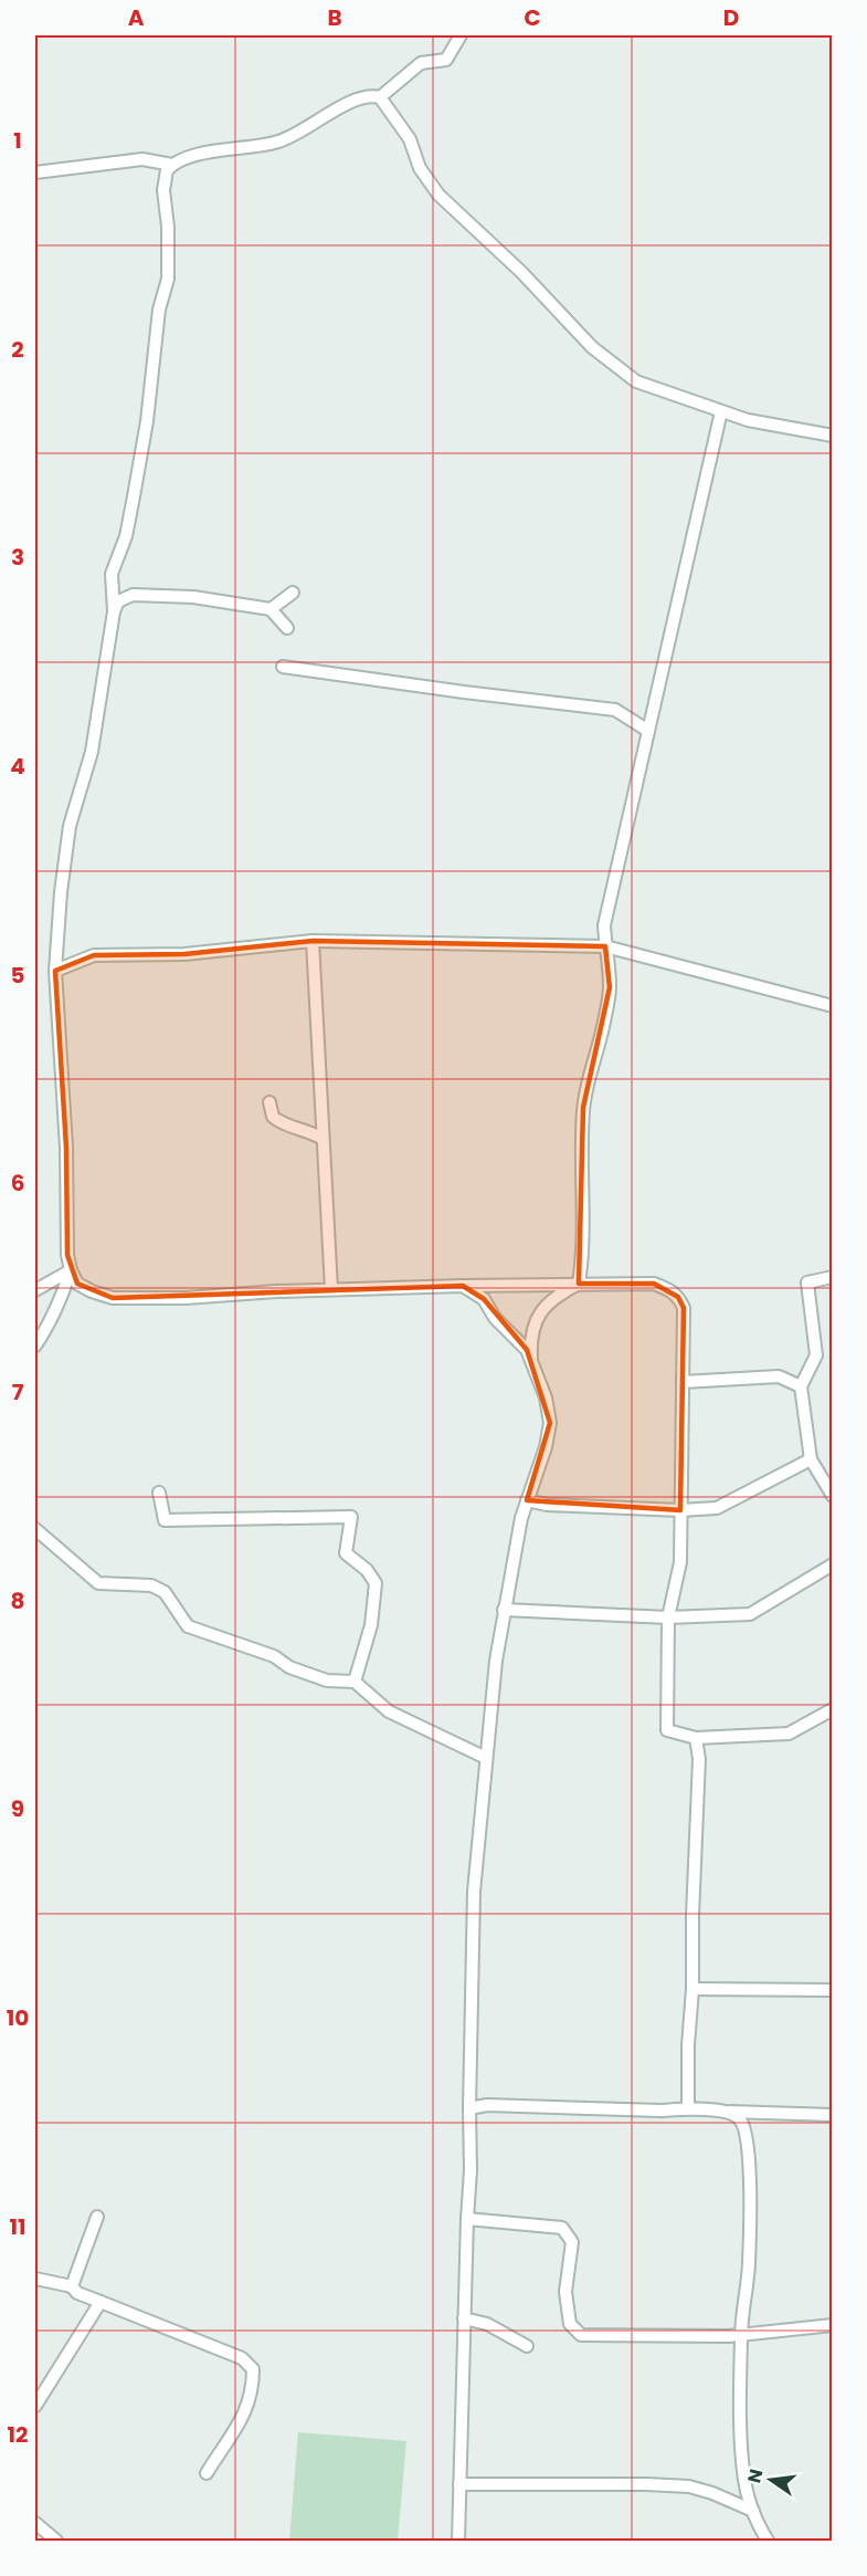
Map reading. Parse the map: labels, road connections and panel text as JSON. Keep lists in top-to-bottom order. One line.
{"north":"left","grid":{"columns":["A","B","C","D"],"rows":["1","2","3","4","5","6","7","8","9","10","11","12"]}}
